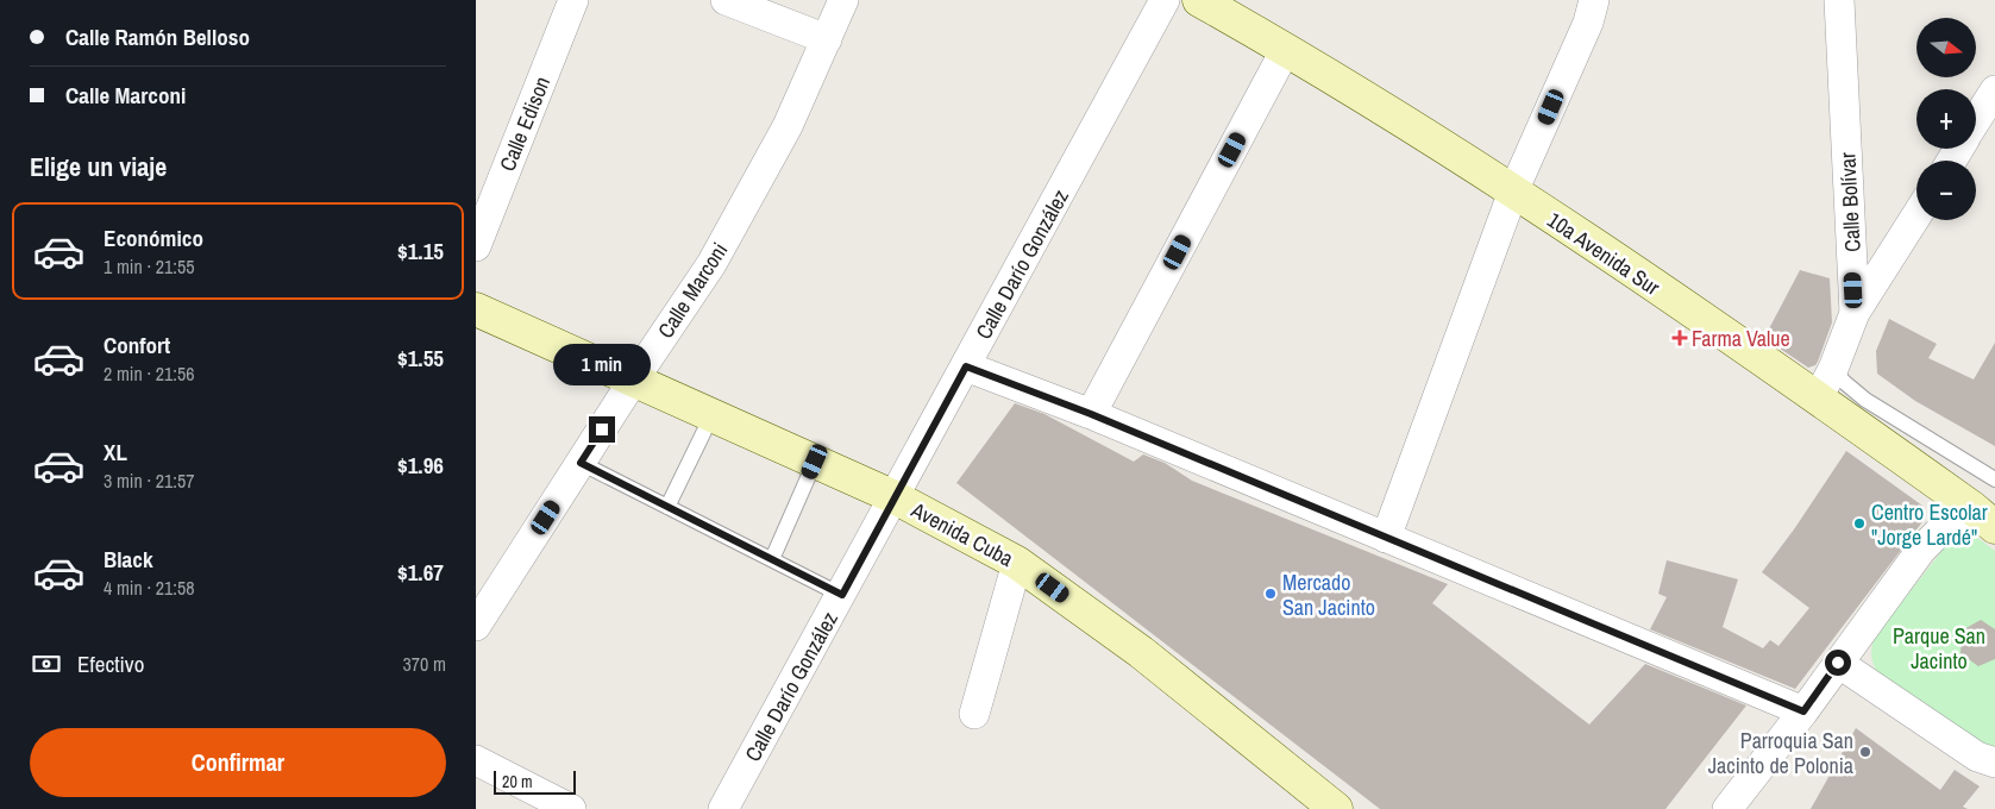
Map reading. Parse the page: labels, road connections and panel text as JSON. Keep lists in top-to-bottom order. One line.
{"streets":{"main road":["10a Avenida Sur","Avenida Cuba"],"street":["Calle Edison","Calle Bolívar","Calle Darío González","Calle Marconi"]},"crossings":[["Calle Bolívar","10a Avenida Sur"],["Calle Darío González","Avenida Cuba"],["Calle Marconi","Avenida Cuba"]],"parks":["Parque San Jacinto"],"places":{"health":["Farma Value"],"other":["Centro Escolar \"Jorge Lardé\"","Mercado San Jacinto","Parroquia San Jacinto de Polonia"]},"scale_bar":"20 m","north":"right","page":{"banner":["Calle Ramón Belloso","Calle Marconi"],"map_buttons":["+","−"],"heading":"Elige un viaje","list":[{"name":"Económico","note":"1 min · 21:55","value":"$1.15"},{"name":"Confort","note":"2 min · 21:56","value":"$1.55"},{"name":"XL","note":"3 min · 21:57","value":"$1.96"},{"name":"Black","note":"4 min · 21:58","value":"$1.67"}],"bubble":"1 min","pay":["Efectivo","370 m"],"buttons":"Confirmar","scale":"20 m"}}
